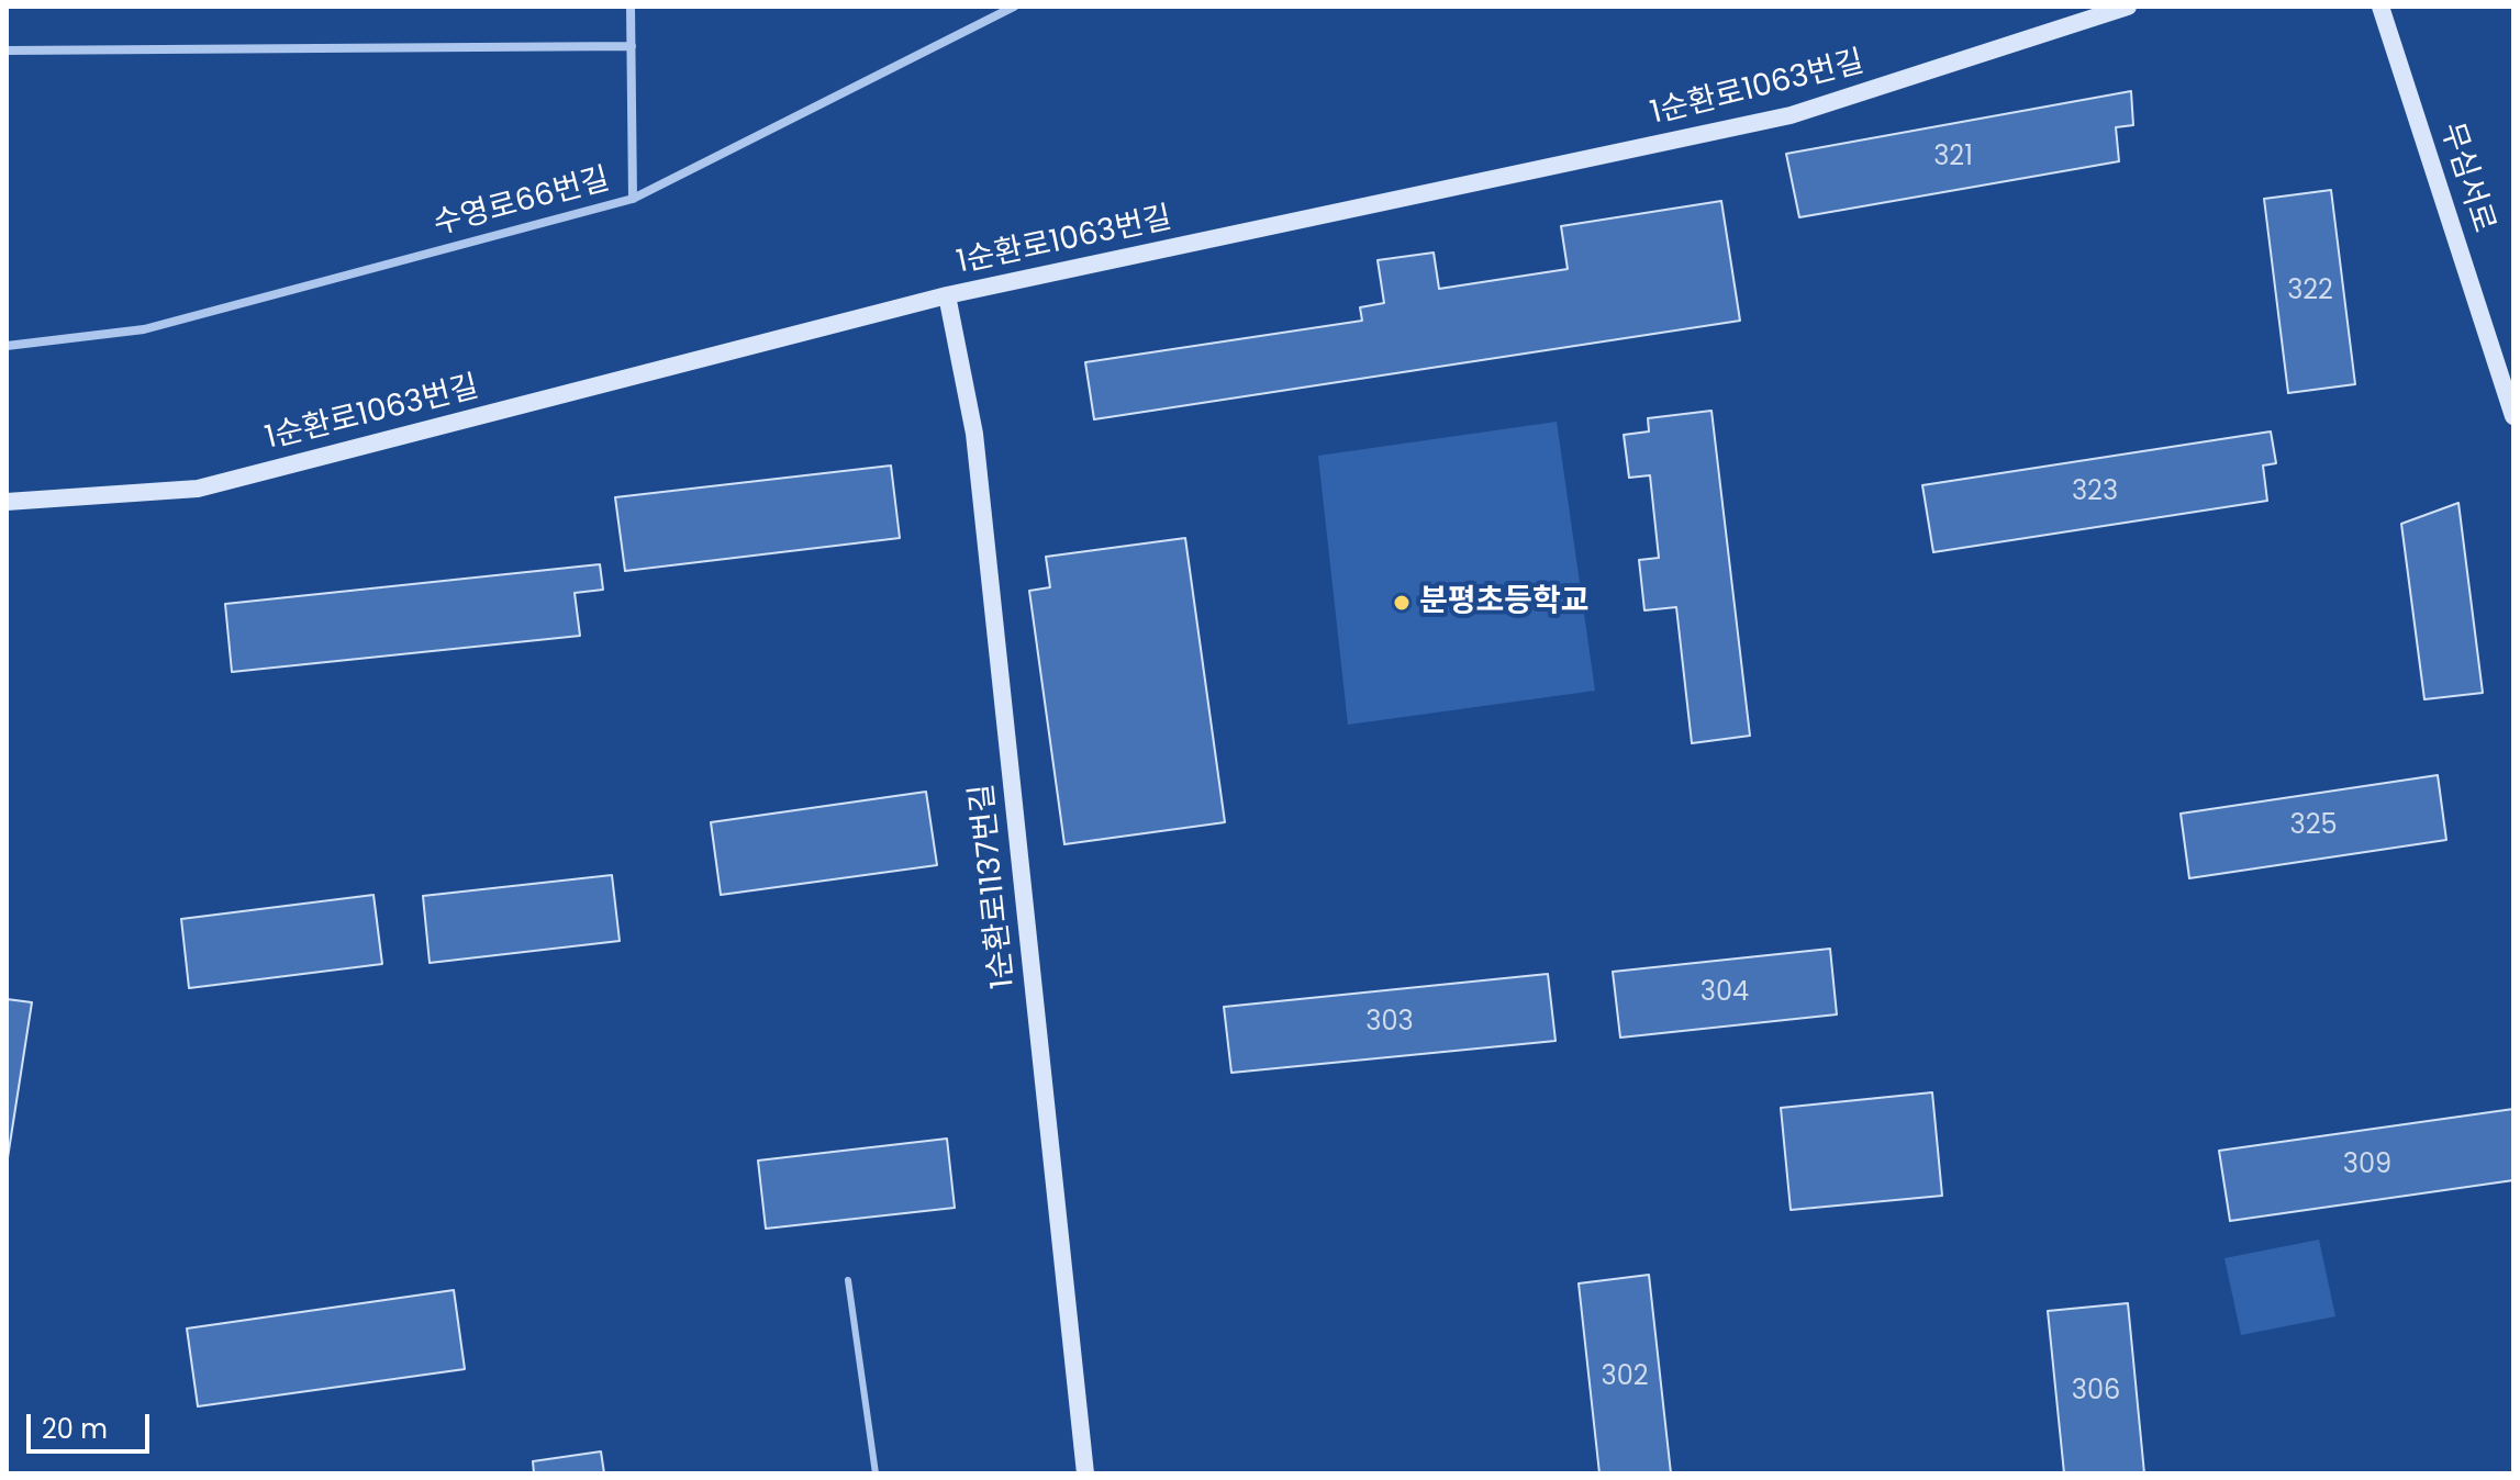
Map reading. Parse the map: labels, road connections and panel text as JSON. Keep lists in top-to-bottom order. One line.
{"streets":{"street":["1순환로1063번길","무심서로","수영로66번길","1순환로1137번길"]},"crossings":[["1순환로1063번길","1순환로1137번길"]],"places":["분평초등학교"],"house_numbers":["321","322","323","325","304","303","309","302","306"],"scale_bar":"20 m"}
